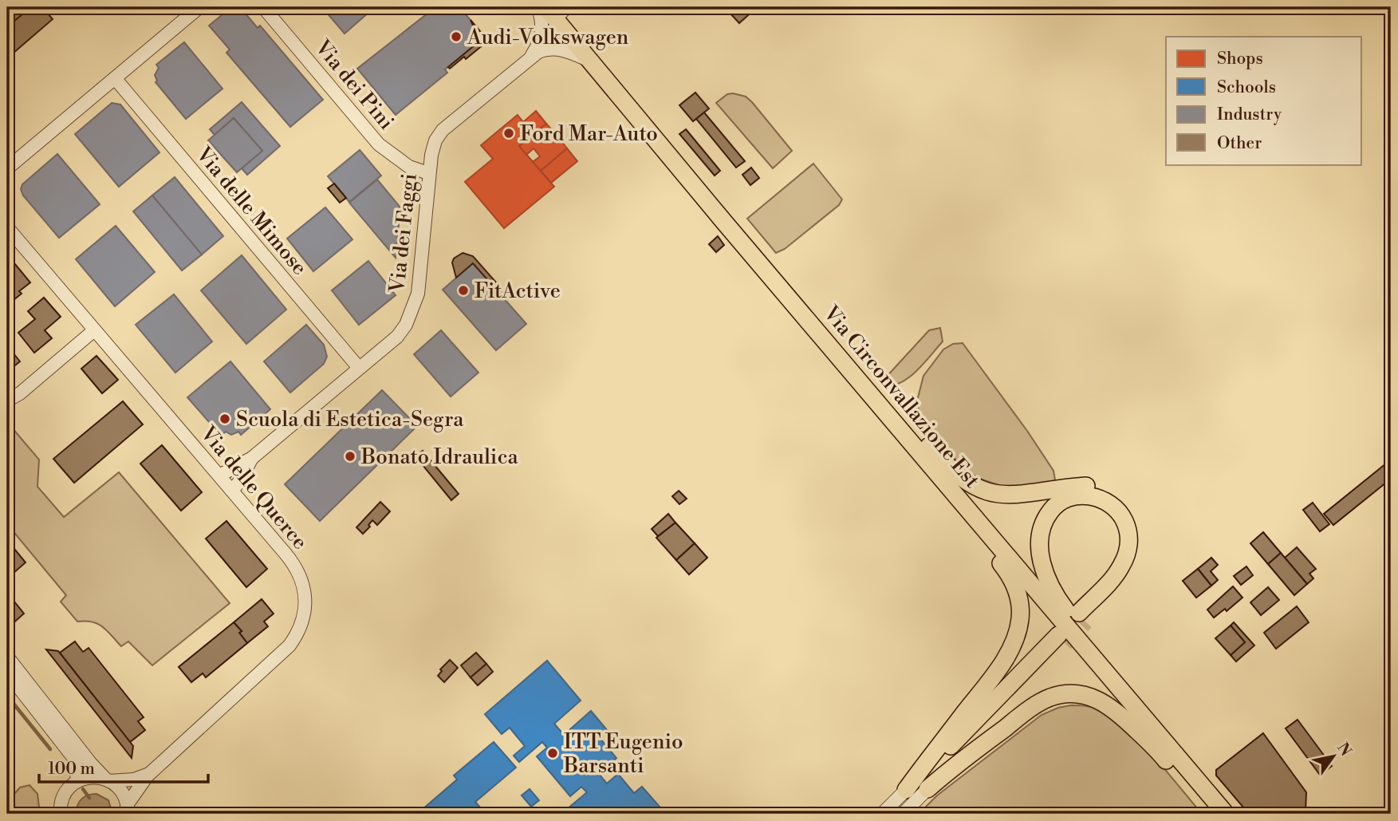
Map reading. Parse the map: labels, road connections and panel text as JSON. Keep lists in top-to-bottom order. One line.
{"streets":{"main road":["Via Circonvallazione Est"],"street":["Via dei Pini","Via delle Mimose","Via dei Faggi","Via delle Querce"]},"crossings":[["Via dei Pini","Via dei Faggi"],["Via delle Mimose","Via dei Faggi"],["Via dei Faggi","Via Circonvallazione Est"],["Via dei Faggi","Via delle Querce"]],"places":["Audi-Volkswagen","Ford Mar-Auto","FitActive","Scuola di Estetica-Segra","Bonato Idraulica","ITT Eugenio Barsanti"],"legend":["Shops","Schools","Industry","Other"],"scale_bar":"100 m","north":"top right"}
